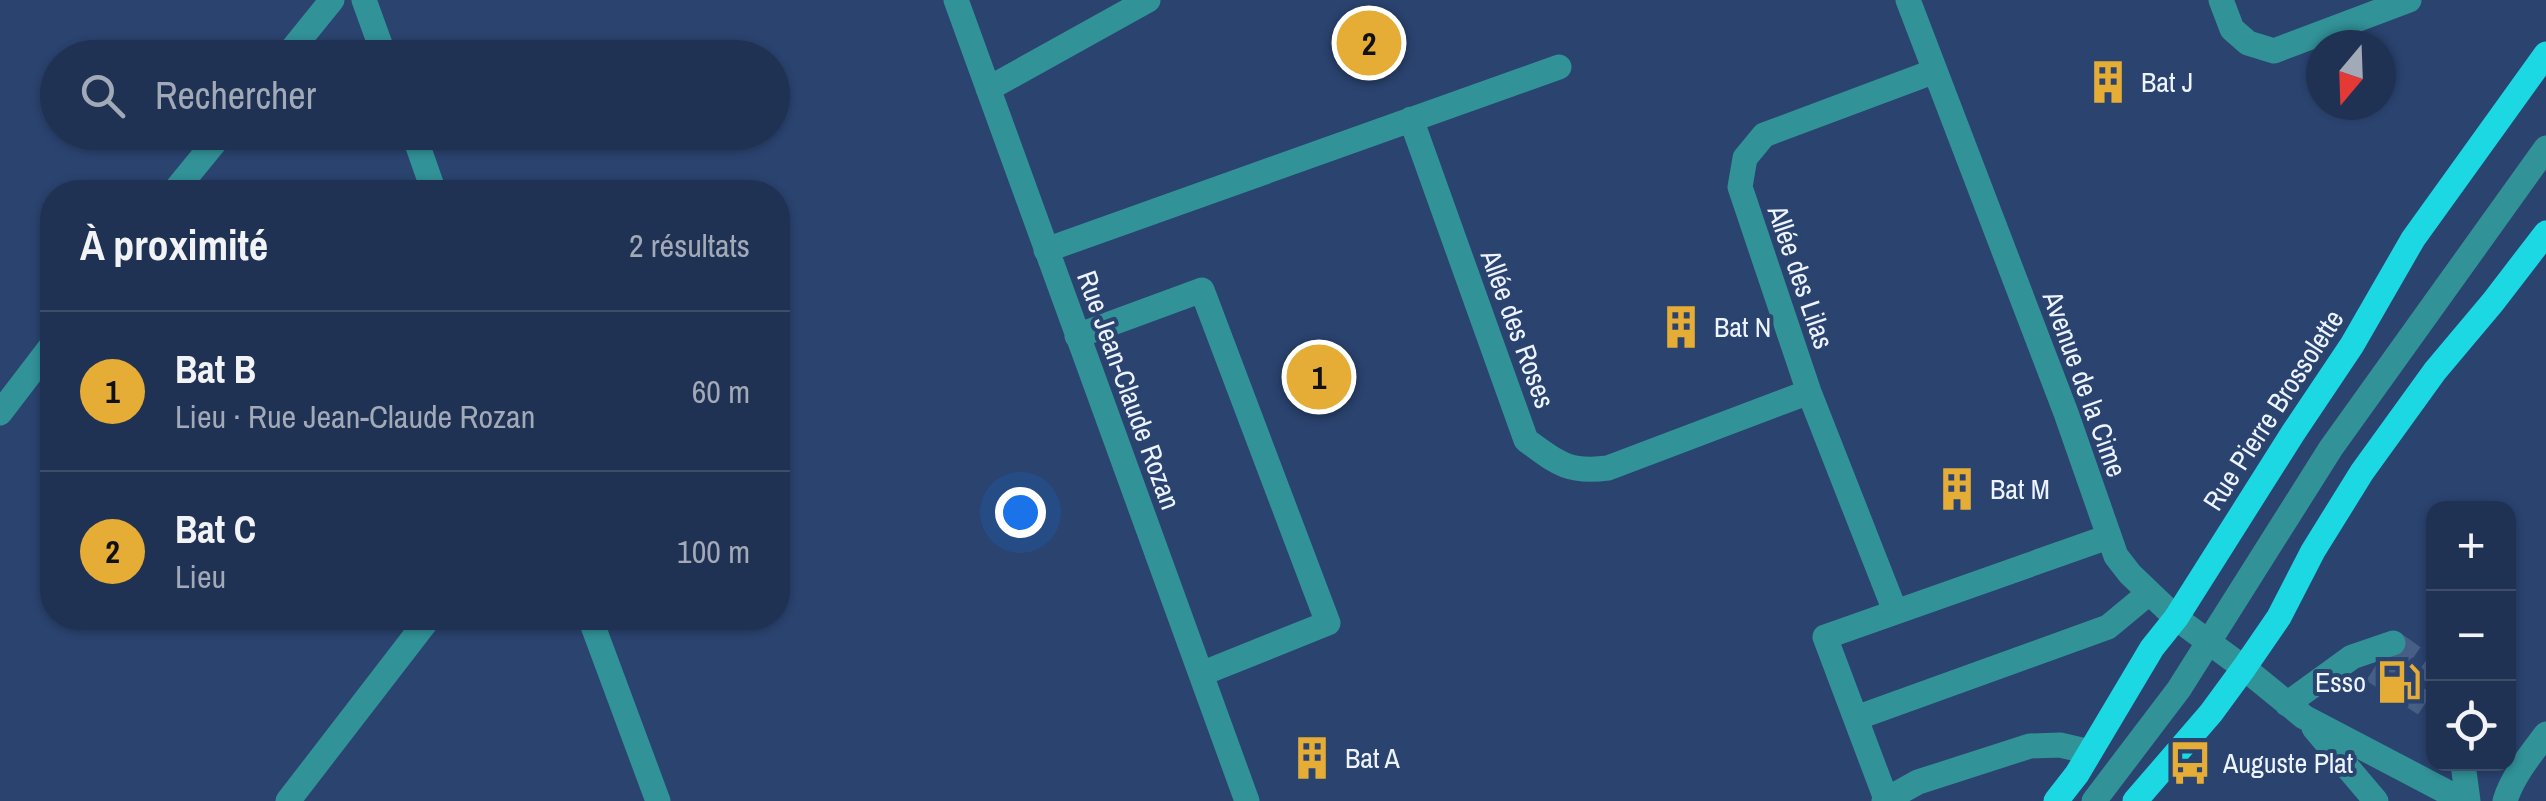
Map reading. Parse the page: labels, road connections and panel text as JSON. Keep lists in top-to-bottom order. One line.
{"streets":{"main road":["Rue Pierre Brossolette"],"street":["Allée des Lilas","Allée des Roses","Avenue de la Cime","Rue Jean-Claude Rozan"]},"crossings":[["Allée des Lilas","Allée des Roses"],["Allée des Lilas","Avenue de la Cime"],["Avenue de la Cime","Rue Pierre Brossolette"]],"places":{"building":["Bat J","Bat N","Bat M","Bat A"],"fuel station":["Esso"],"bus stop":["Auguste Plat"]},"north":"bottom","page":{"pins":["2","1"],"search":"Rechercher","heading":["À proximité","2 résultats"],"list":[{"mark":"1","name":"Bat B","note":"Lieu · Rue Jean-Claude Rozan","value":"60 m"},{"mark":"2","name":"Bat C","note":"Lieu","value":"100 m"}],"map_buttons":["+","−"]}}
